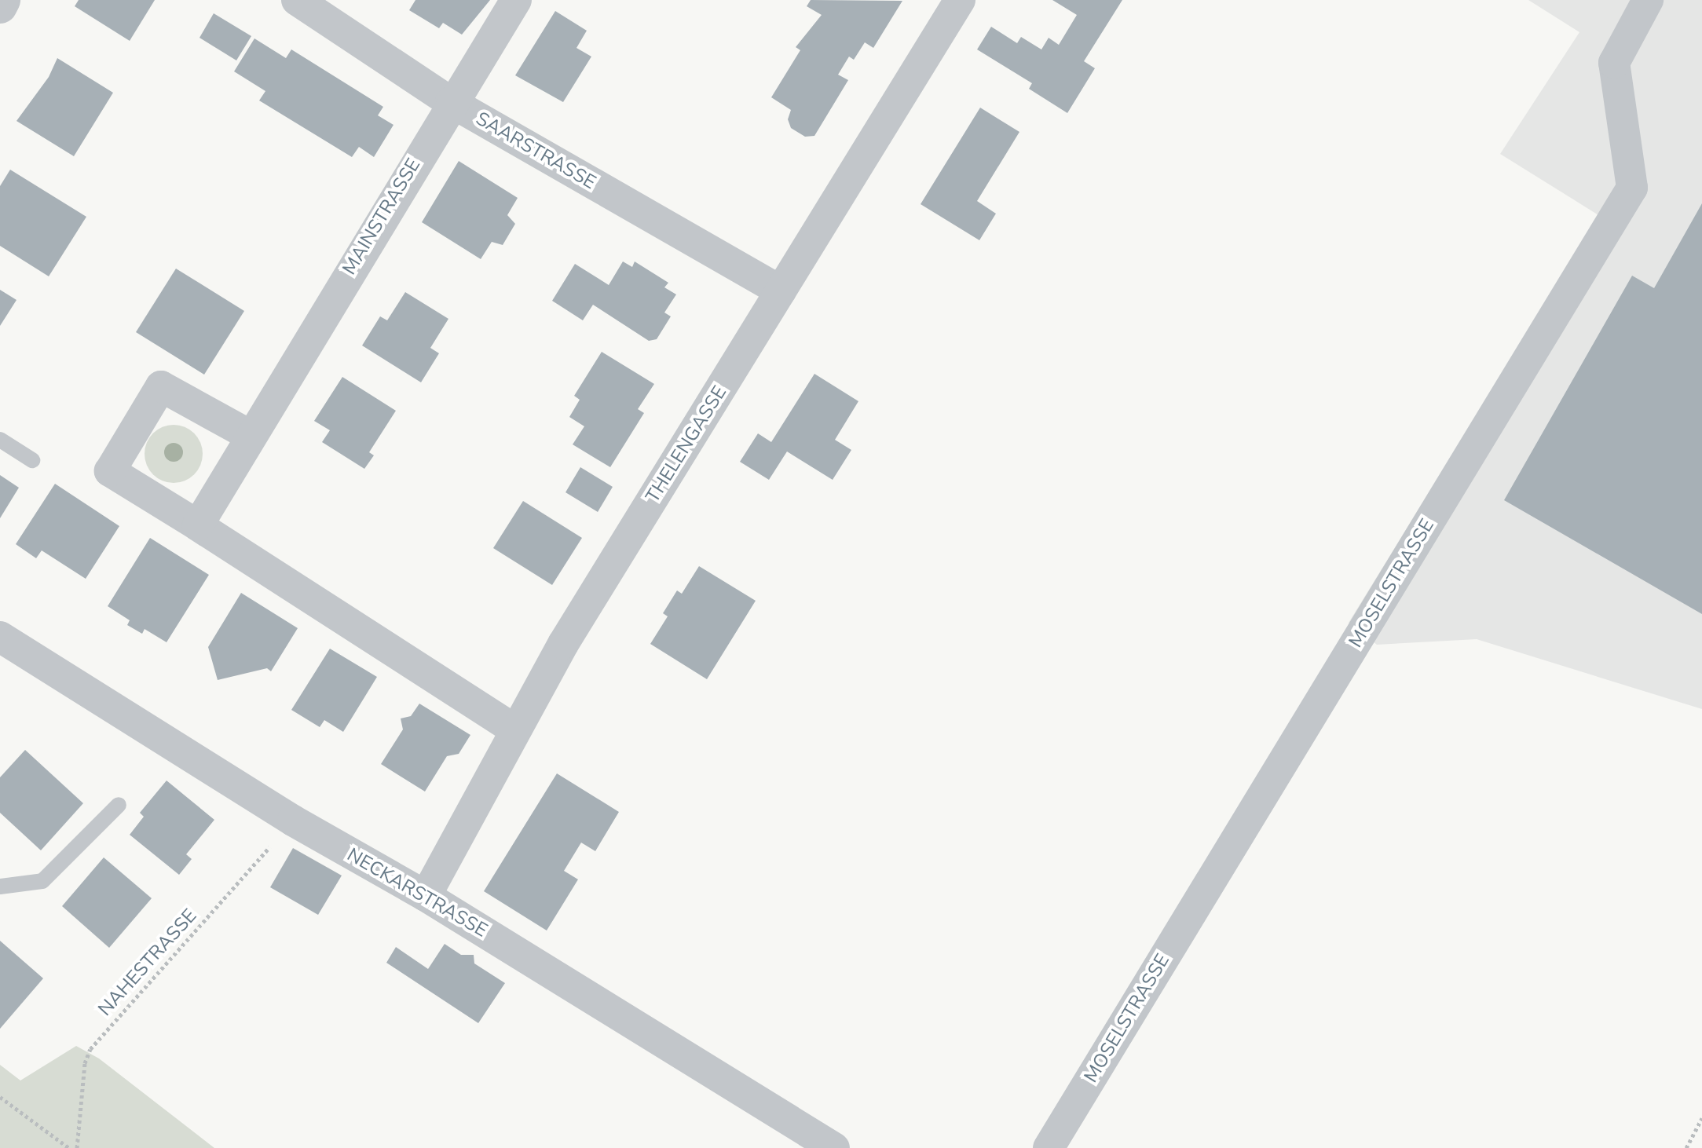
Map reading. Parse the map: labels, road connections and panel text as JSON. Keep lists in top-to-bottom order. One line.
{"streets":{"street":["SAARSTRASSE","MAINSTRASSE","THELENGASSE","MOSELSTRASSE","NECKARSTRASSE"],"path":["NAHESTRASSE"]},"crossings":[["SAARSTRASSE","MAINSTRASSE"],["SAARSTRASSE","THELENGASSE"],["THELENGASSE","NECKARSTRASSE"],["NECKARSTRASSE","NAHESTRASSE"]]}
